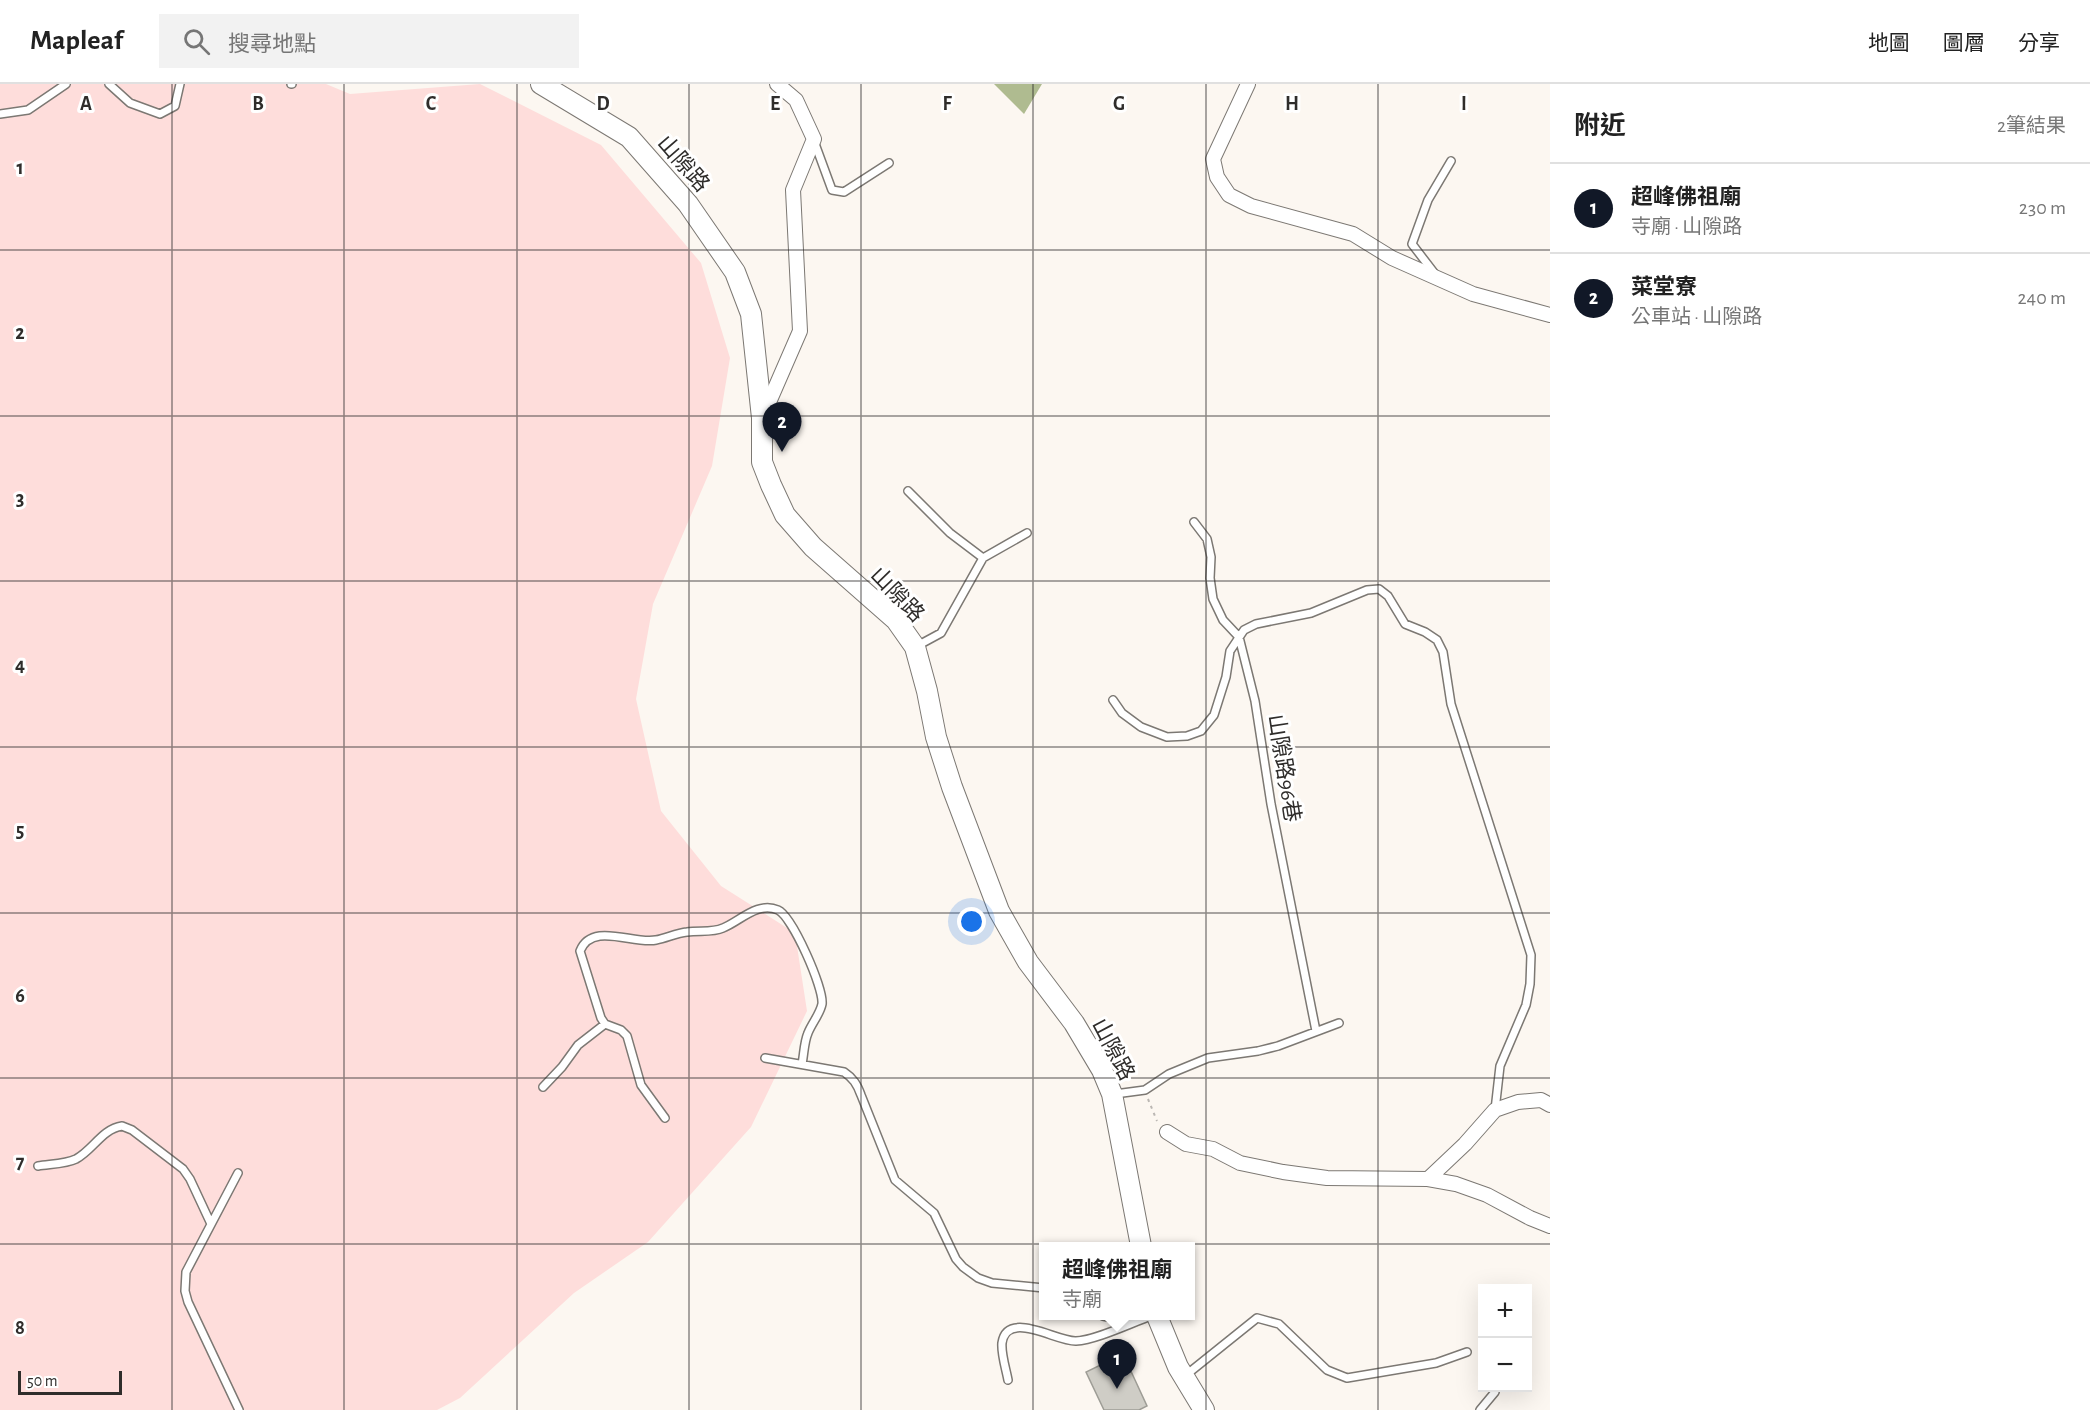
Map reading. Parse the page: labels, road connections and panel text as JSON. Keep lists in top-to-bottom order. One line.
{"streets":{"street":["山隙路"],"lane":["山隙路96巷"]},"scale_bar":"50 m","page":{"header":"Mapleaf","search":"搜尋地點","nav":["地圖","圖層","分享"],"heading":["附近","2筆結果"],"list":[{"mark":"1","name":"超峰佛祖廟","note":"寺廟 · 山隙路","value":"230 m"},{"mark":"2","name":"菜堂寮","note":"公車站 · 山隙路","value":"240 m"}],"pins":["2","1"],"popup":["超峰佛祖廟","寺廟"],"map_buttons":["+","−"],"scale":"50 m"},"grid":{"columns":["A","B","C","D","E","F","G","H","I"],"rows":["1","2","3","4","5","6","7","8"]}}
